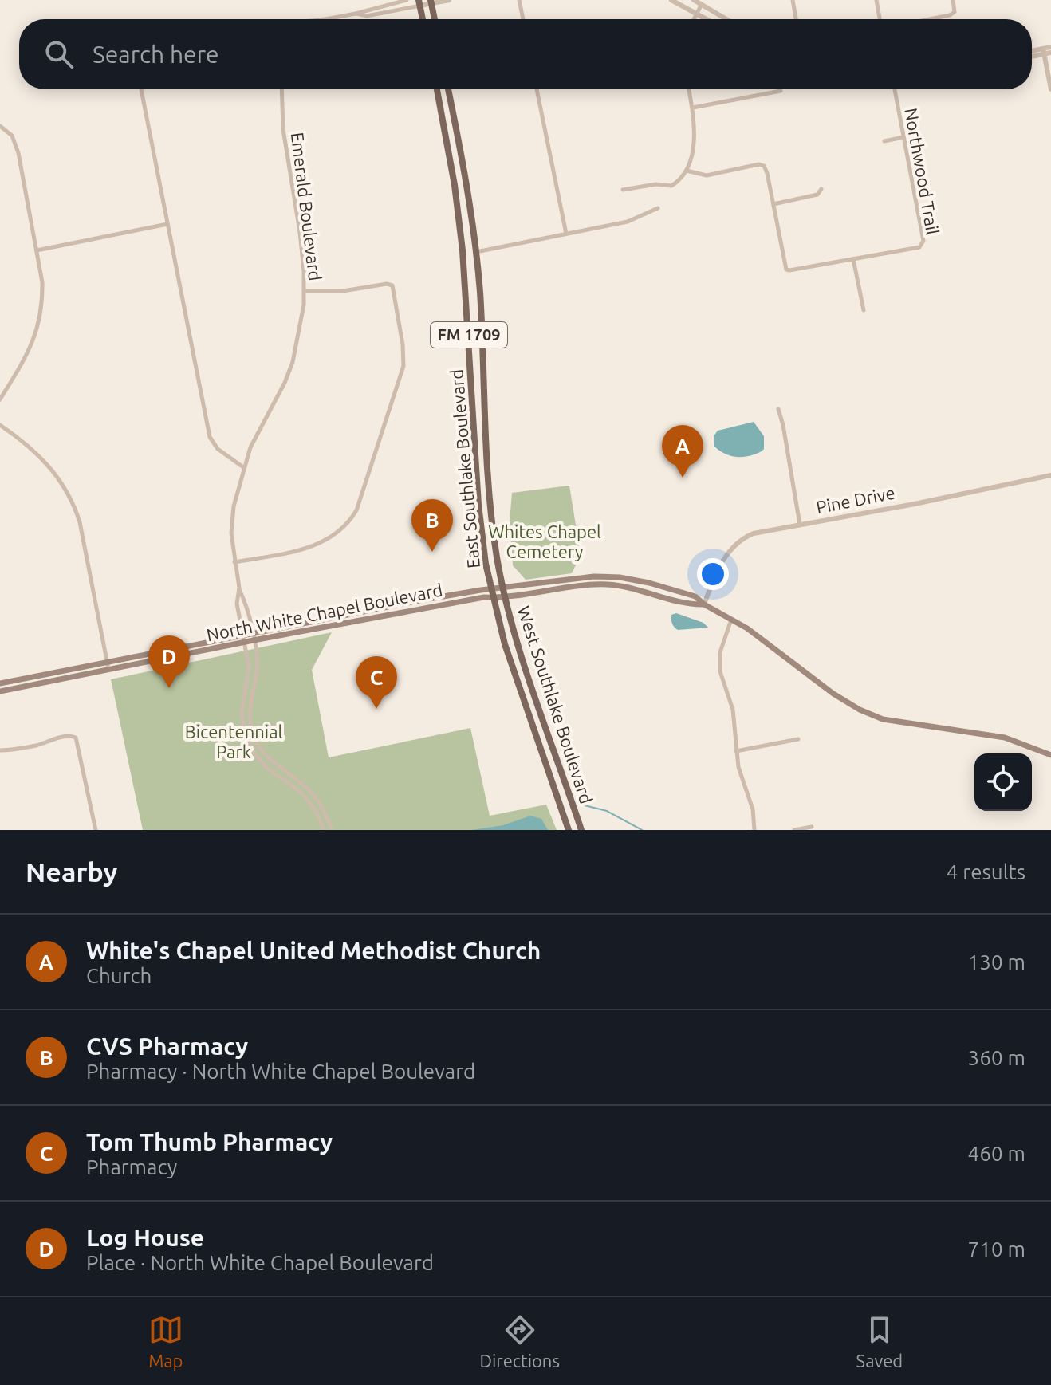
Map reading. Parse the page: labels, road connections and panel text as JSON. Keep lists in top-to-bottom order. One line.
{"streets":{"main road":["FM 1709","East Southlake Boulevard","North White Chapel Boulevard","West Southlake Boulevard"],"street":["Northwood Trail","Emerald Boulevard","Pine Drive"]},"crossings":[["Emerald Boulevard","North White Chapel Boulevard"],["East Southlake Boulevard","North White Chapel Boulevard"],["East Southlake Boulevard","West Southlake Boulevard"],["Pine Drive","North White Chapel Boulevard"],["North White Chapel Boulevard","West Southlake Boulevard"]],"parks":["Whites Chapel Cemetery","Bicentennial Park"],"page":{"search":"Search here","pins":["A","B","D","C"],"heading":["Nearby","4 results"],"list":[{"mark":"A","name":"White's Chapel United Methodist Church","note":"Church","value":"130 m"},{"mark":"B","name":"CVS Pharmacy","note":"Pharmacy · North White Chapel Boulevard","value":"360 m"},{"mark":"C","name":"Tom Thumb Pharmacy","note":"Pharmacy","value":"460 m"},{"mark":"D","name":"Log House","note":"Place · North White Chapel Boulevard","value":"710 m"}],"nav":["Map","Directions","Saved"]}}
